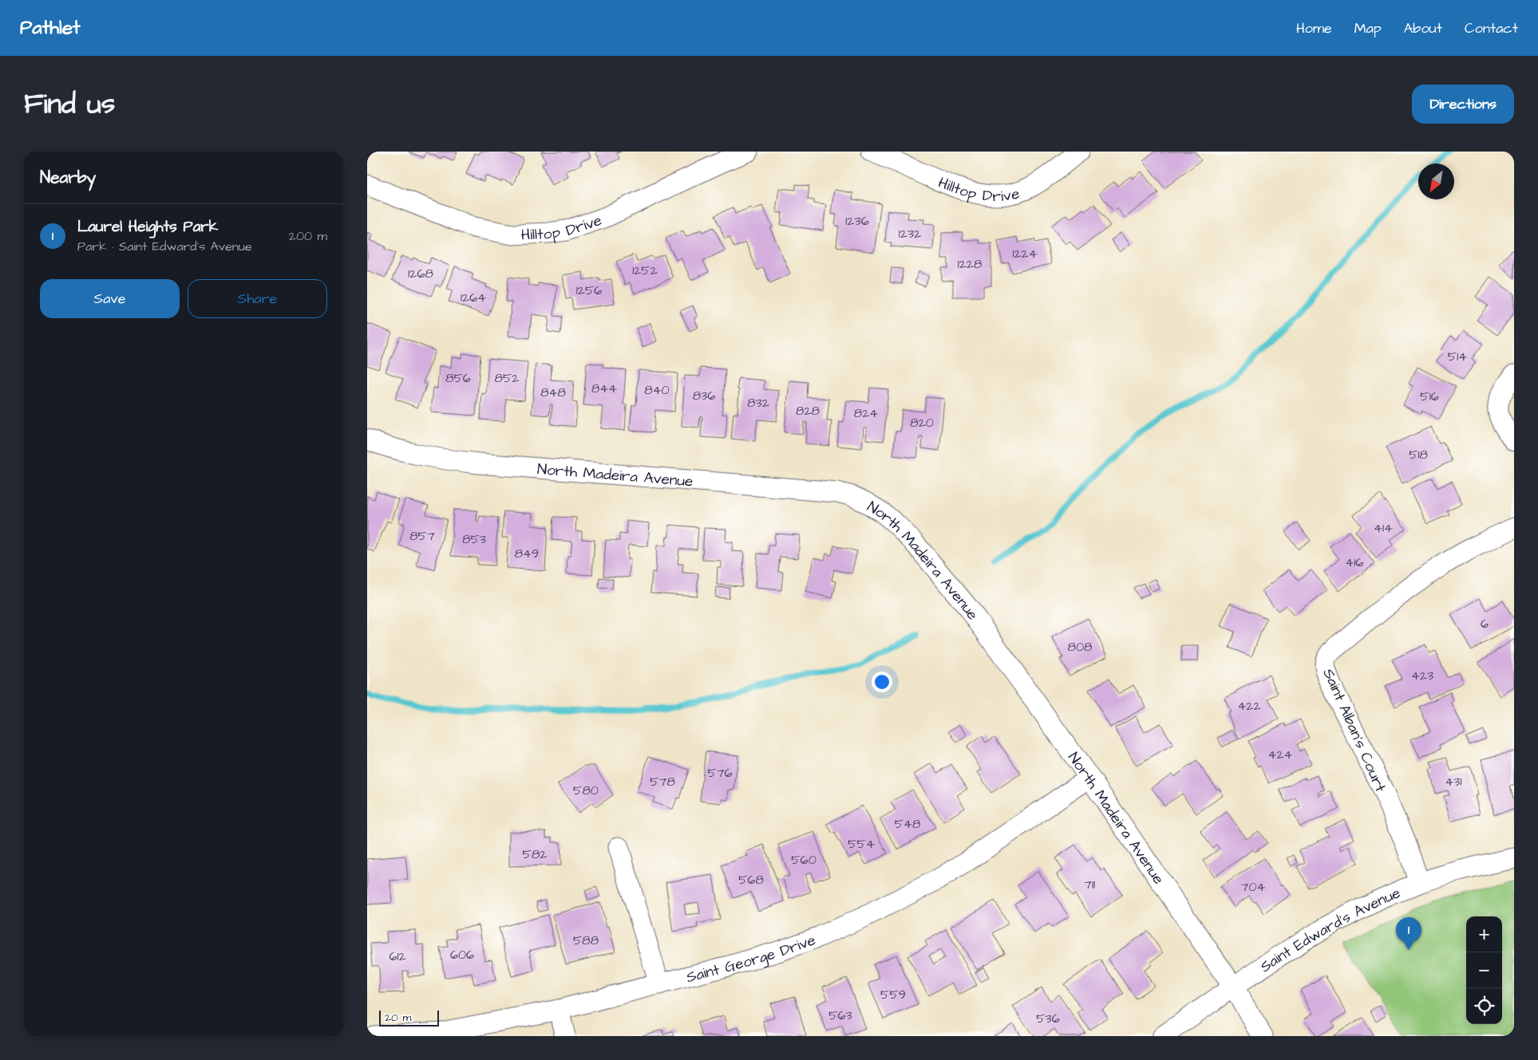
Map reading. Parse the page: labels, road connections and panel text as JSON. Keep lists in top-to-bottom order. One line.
{"streets":{"street":["Hilltop Drive","North Madeira Avenue","Saint Alban's Court","Saint Edward's Avenue","Saint George Drive"]},"crossings":[["North Madeira Avenue","Saint Edward's Avenue"],["North Madeira Avenue","Saint George Drive"],["Saint Alban's Court","Saint Edward's Avenue"]],"house_numbers":["1236","1232","1224","1228","1252","1268","1256","1264","514","856","852","844","840","848","836","516","832","828","824","820","518","414","857","853","849","416","6","808","423","422","424","576","578","431","580","548","554","582","560","568","711","704","588","606","612","559","563","536"],"scale_bar":"20 m","north":"bottom left","page":{"header":"Pathlet","nav":["Home","Map","About","Contact"],"title":"Find us","buttons":["Directions",["Save","Share"]],"heading":"Nearby","list":[{"mark":"1","name":"Laurel Heights Park","note":"Park · Saint Edward's Avenue","value":"200 m"}],"map_buttons":["+","−"],"pins":"1","scale":"20 m"}}
